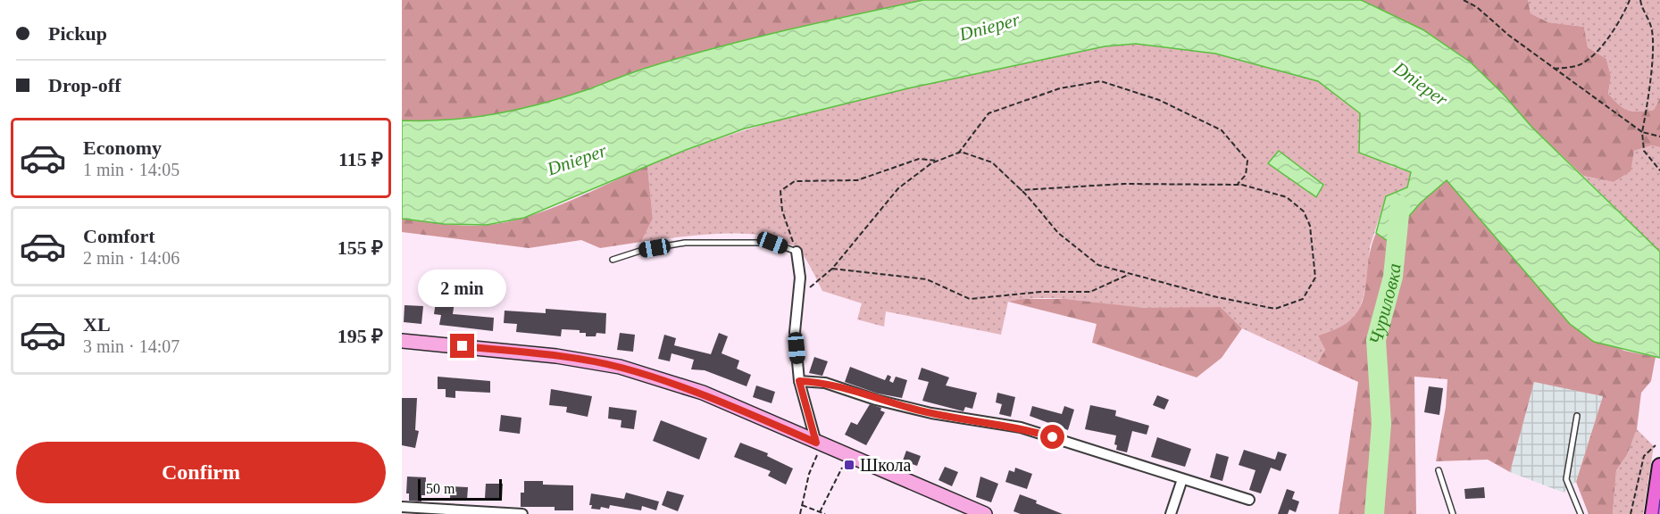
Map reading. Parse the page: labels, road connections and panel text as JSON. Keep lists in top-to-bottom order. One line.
{"water":["Dnieper","Чуриловка"],"places":{"transit":["Школа"]},"scale_bar":"50 m","page":{"banner":["Pickup","Drop-off"],"list":[{"name":"Economy","note":"1 min · 14:05","value":"115 ₽"},{"name":"Comfort","note":"2 min · 14:06","value":"155 ₽"},{"name":"XL","note":"3 min · 14:07","value":"195 ₽"}],"bubble":"2 min","buttons":"Confirm","scale":"50 m"}}
